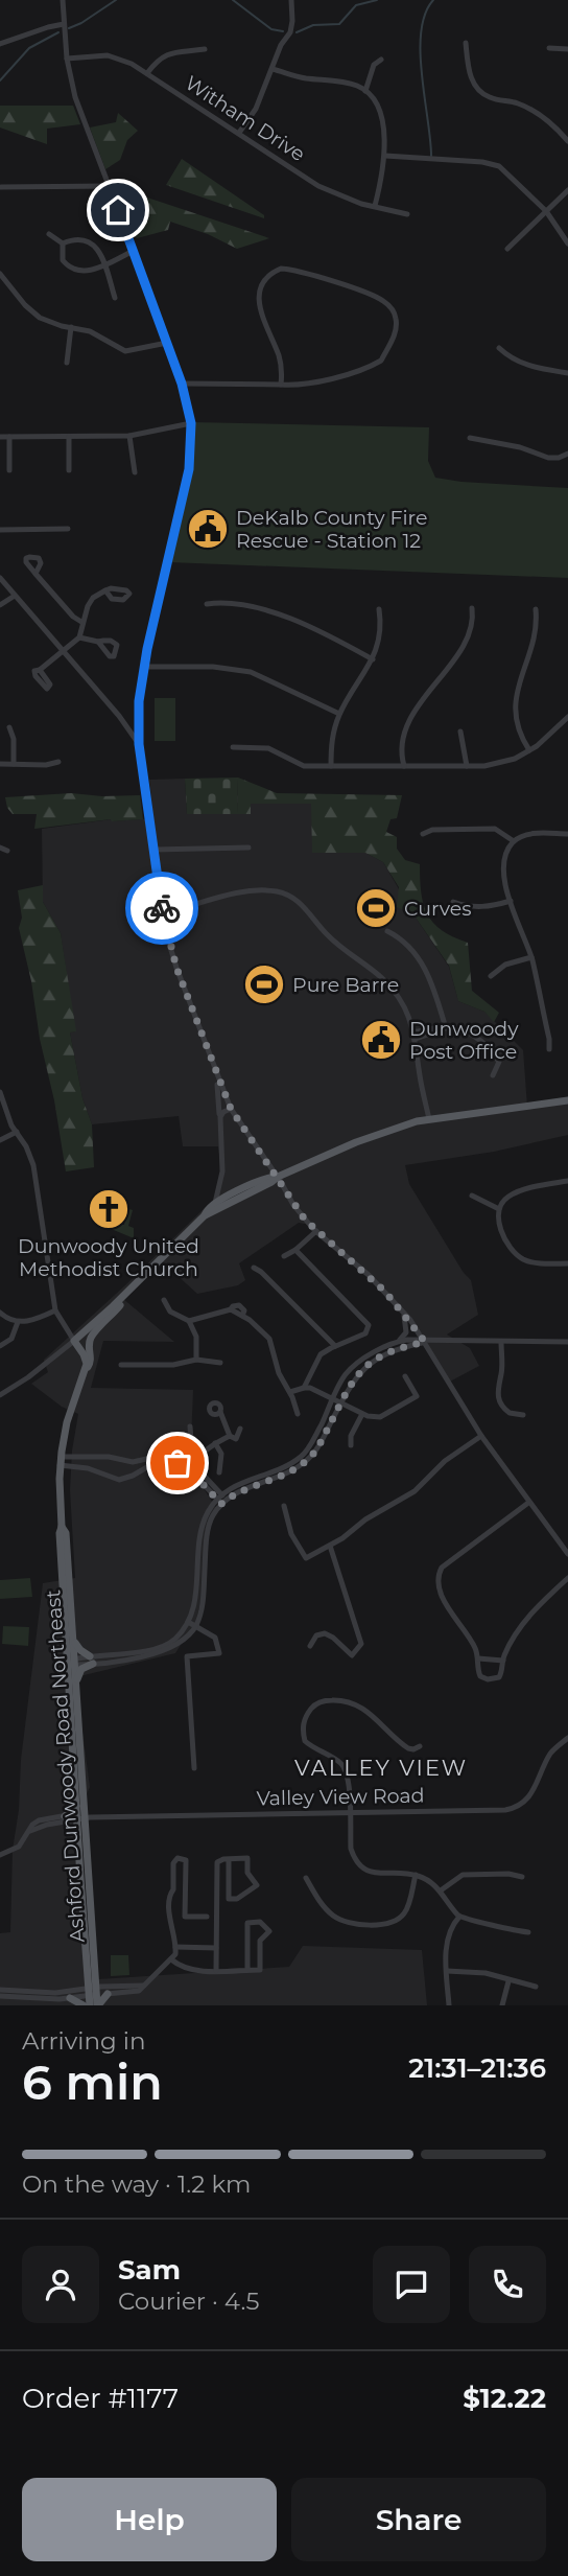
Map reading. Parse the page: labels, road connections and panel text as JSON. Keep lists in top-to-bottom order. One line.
{"streets":{"main road":["Ashford Dunwoody Road Northeast"],"street":["Witham Drive","Valley View Road"]},"crossings":[["Ashford Dunwoody Road Northeast","Valley View Road"]],"districts":["VALLEY VIEW"],"places":{"public building":["DeKalb County Fire Rescue - Station 12","Dunwoody Post Office"],"sports":["Curves","Pure Barre"],"church":["Dunwoody United Methodist Church"]},"page":{"heading":["6 min","Arriving in","21:31–21:36"],"panel":["Sam","Courier · 4.5","Order #1177","$12.22"],"bar":"On the way · 1.2 km","buttons":["Help","Share"]}}
